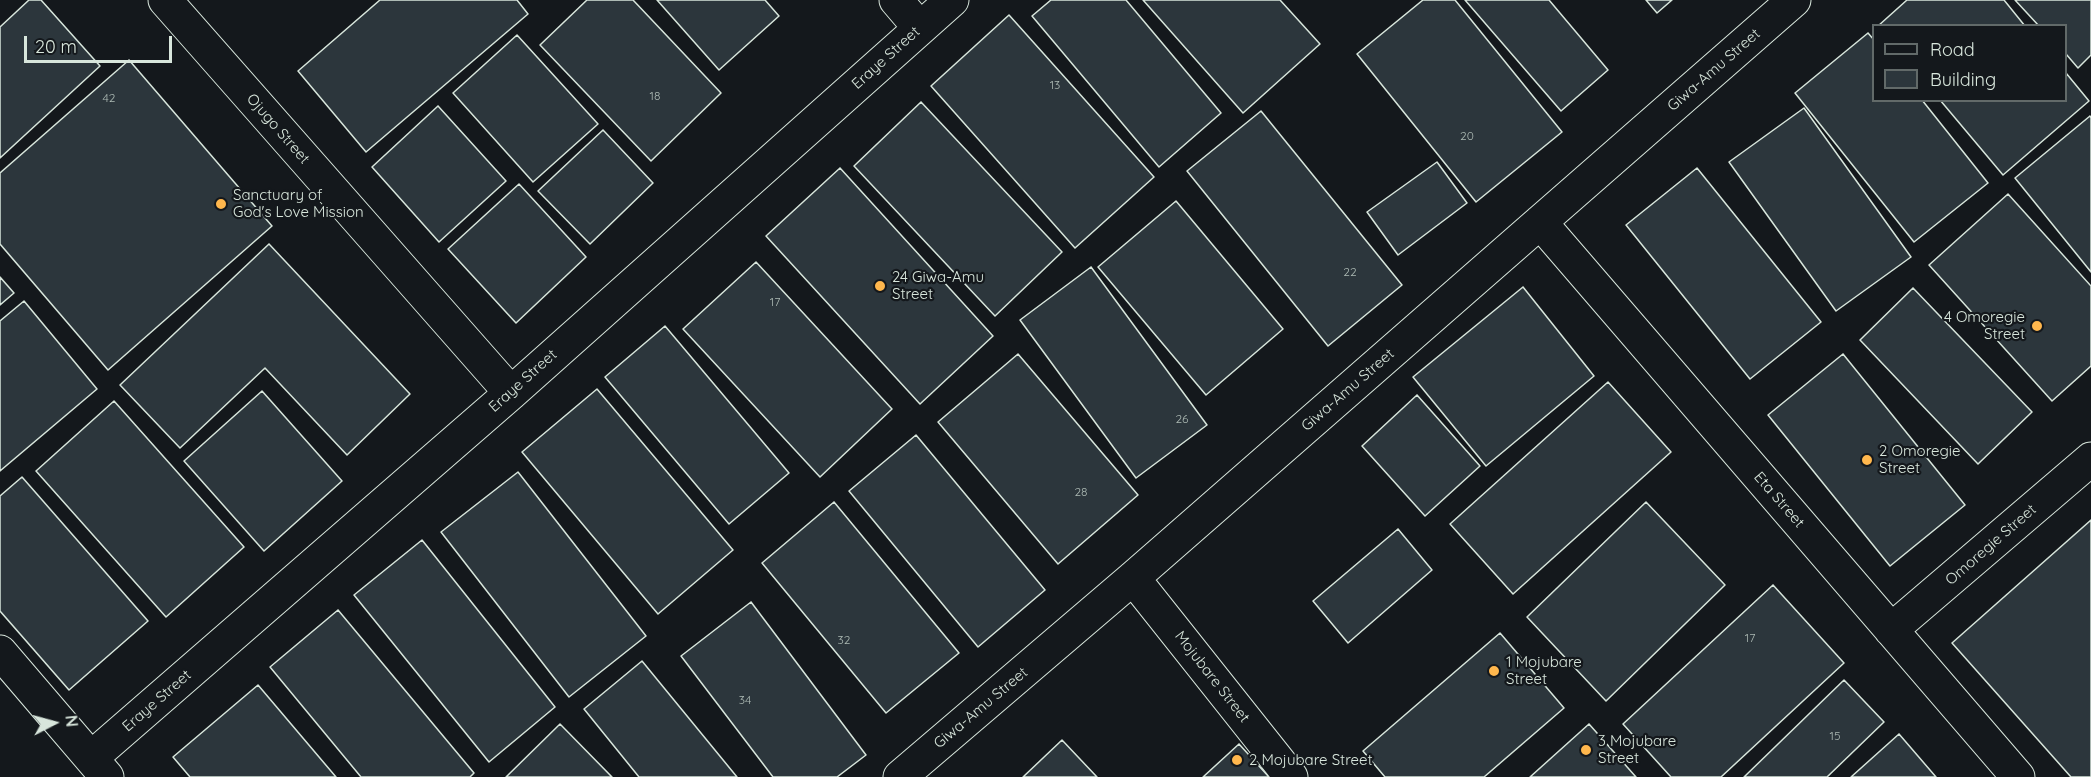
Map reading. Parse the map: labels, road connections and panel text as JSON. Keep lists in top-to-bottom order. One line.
{"streets":{"street":["Eraye Street","Giwa-Amu Street","Ojugo Street","Eta Street","Omoregie Street","Mojubare Street"]},"crossings":[["Eraye Street","Ojugo Street"],["Giwa-Amu Street","Eta Street"],["Giwa-Amu Street","Mojubare Street"],["Eta Street","Omoregie Street"]],"places":["Sanctuary of God's Love Mission","24 Giwa-Amu Street","4 Omoregie Street","2 Omoregie Street","1 Mojubare Street","3 Mojubare Street","2 Mojubare Street"],"house_numbers":["13","18","42","20","22","17","26","28","17","32","34","15"],"legend":["Road","Building"],"scale_bar":"20 m","north":"right"}
